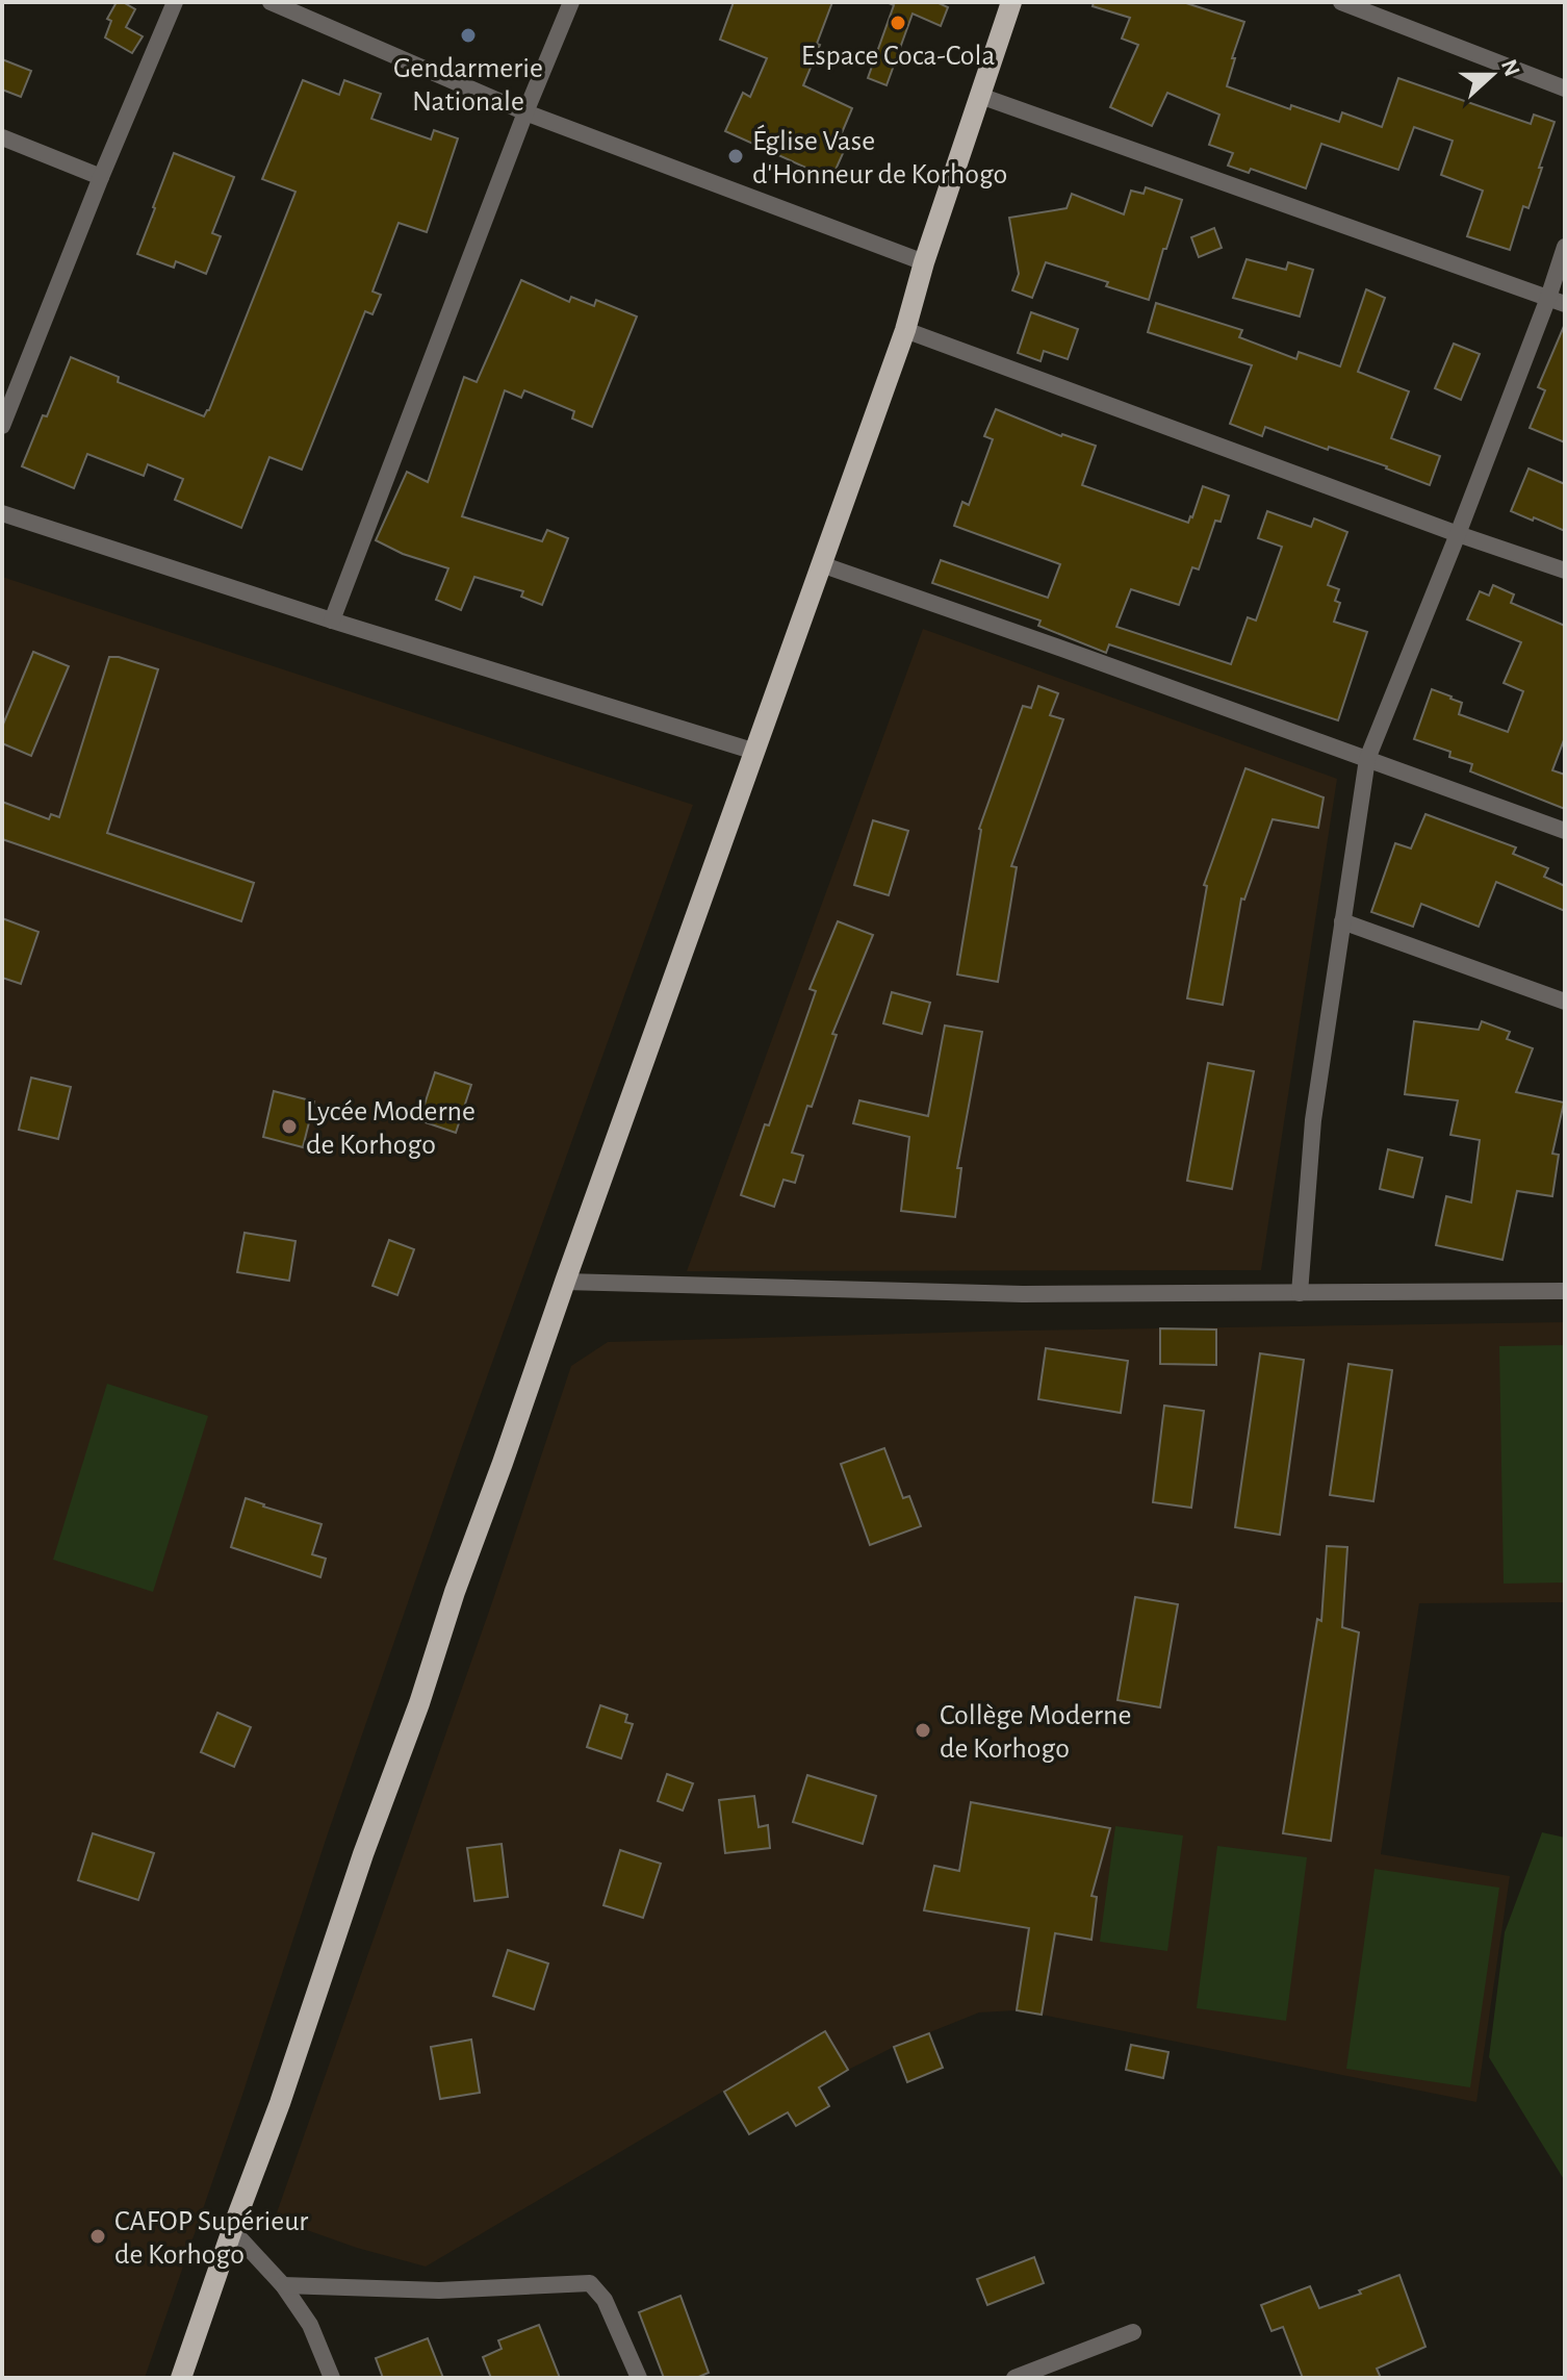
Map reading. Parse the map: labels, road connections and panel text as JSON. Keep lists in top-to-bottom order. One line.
{"places":["Espace Coca-Cola","Gendarmerie Nationale","Église Vase d'Honneur de Korhogo","Lycée Moderne de Korhogo","Collège Moderne de Korhogo","CAFOP Supérieur de Korhogo"],"north":"right"}
